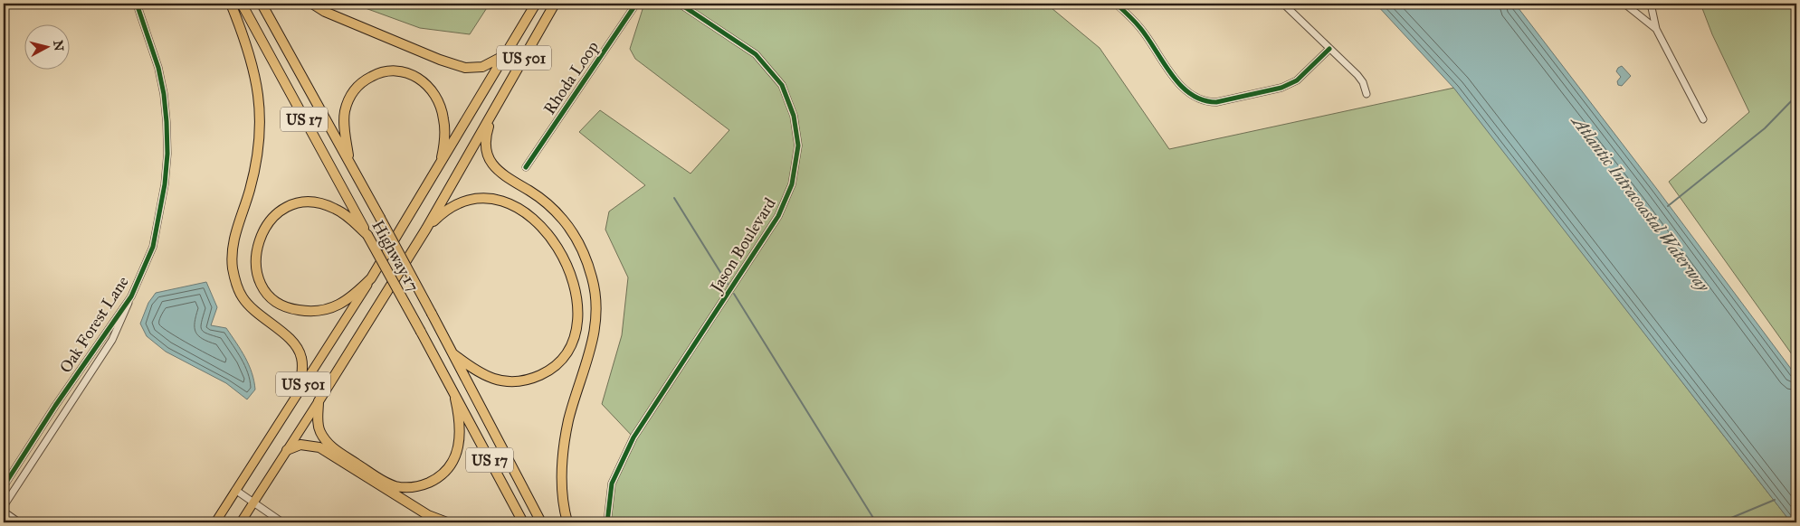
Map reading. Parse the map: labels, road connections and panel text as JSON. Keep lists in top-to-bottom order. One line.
{"streets":{"highway":["US 501","US 17","Highway 17"],"street":["Rhoda Loop","Jason Boulevard","Oak Forest Lane"]},"water":["Atlantic Intracoastal Waterway"],"north":"right"}
